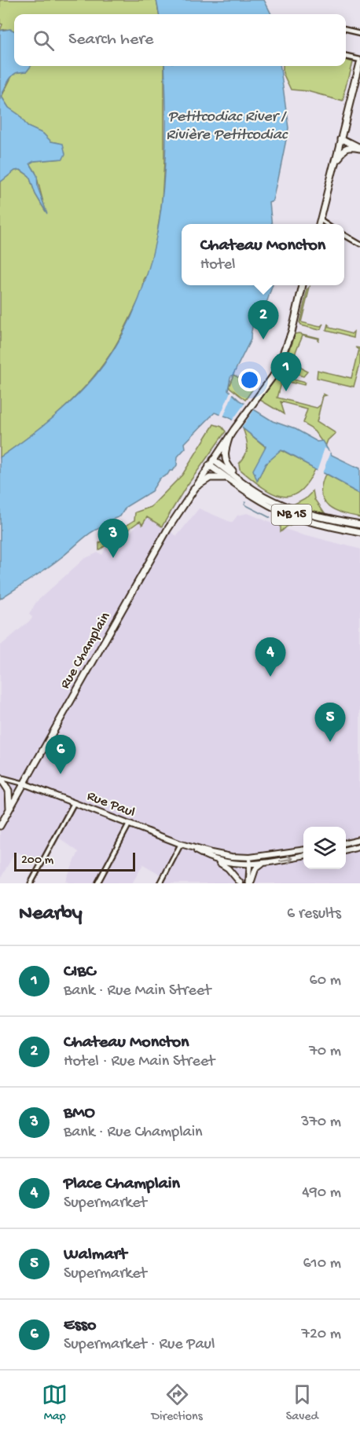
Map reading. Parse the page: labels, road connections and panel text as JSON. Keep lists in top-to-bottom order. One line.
{"streets":{"main road":["NB 15","Rue Champlain","Rue Paul"]},"crossings":[["NB 15","Rue Champlain"],["Rue Champlain","Rue Paul"]],"water":["Petitcodiac River / Rivière Petitcodiac"],"scale_bar":"200 m","page":{"search":"Search here","popup":["Chateau Moncton","Hotel"],"pins":["2","1","3","4","5","6"],"scale":"200 m","heading":["Nearby","6 results"],"list":[{"mark":"1","name":"CIBC","note":"Bank · Rue Main Street","value":"60 m"},{"mark":"2","name":"Chateau Moncton","note":"Hotel · Rue Main Street","value":"70 m"},{"mark":"3","name":"BMO","note":"Bank · Rue Champlain","value":"370 m"},{"mark":"4","name":"Place Champlain","note":"Supermarket","value":"490 m"},{"mark":"5","name":"Walmart","note":"Supermarket","value":"610 m"},{"mark":"6","name":"Esso","note":"Supermarket · Rue Paul","value":"720 m"}],"nav":["Map","Directions","Saved"]}}
